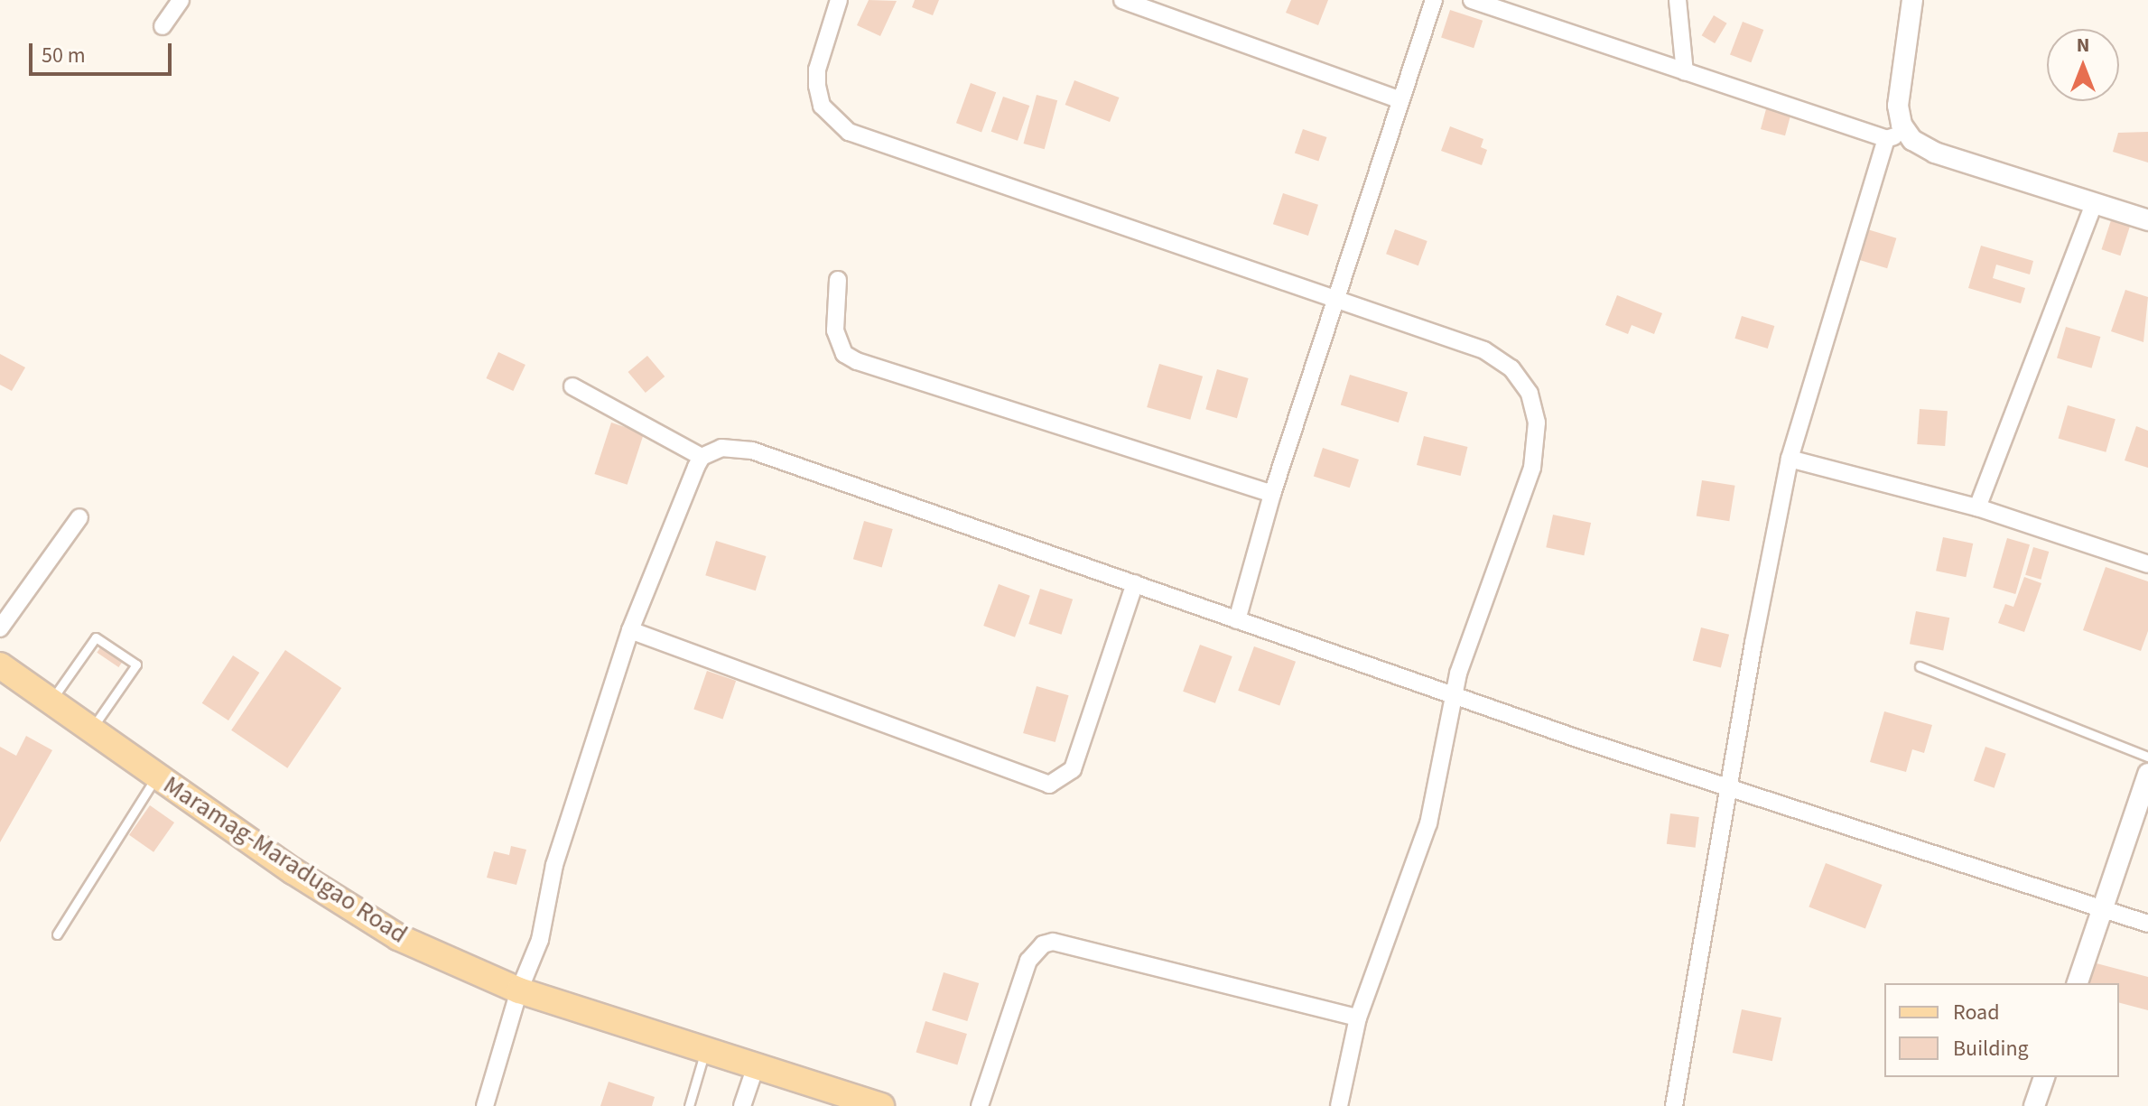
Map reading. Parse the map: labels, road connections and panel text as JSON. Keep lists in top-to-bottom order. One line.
{"streets":{"main road":["Maramag-Maradugao Road"]},"legend":["Road","Building"],"scale_bar":"50 m","north":"top"}
